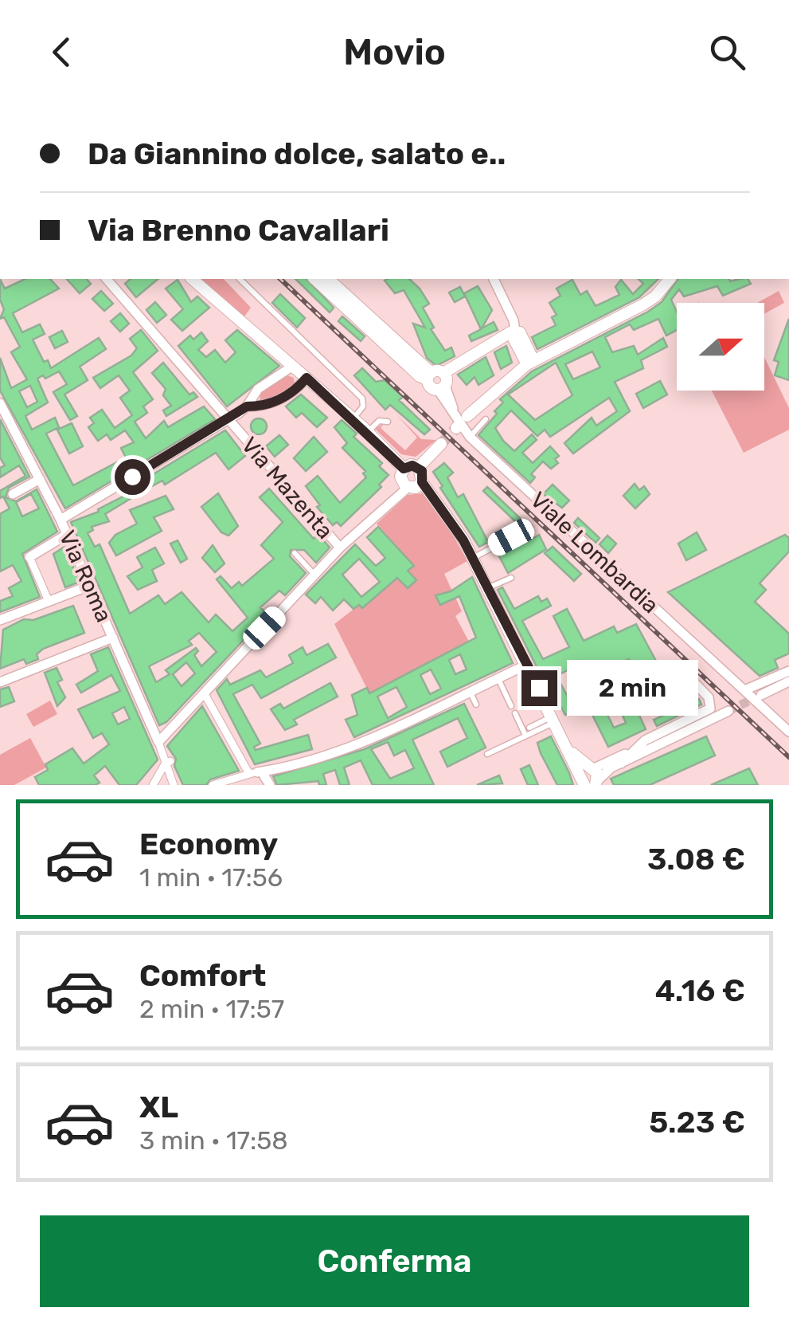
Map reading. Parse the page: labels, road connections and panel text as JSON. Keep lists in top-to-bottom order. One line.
{"streets":{"street":["Via Mazenta","Viale Lombardia","Via Roma"]},"north":"right","page":{"header":"Movio","banner":["Da Giannino dolce, salato e..","Via Brenno Cavallari"],"bubble":"2 min","list":[{"name":"Economy","note":"1 min · 17:56","value":"3.08 €"},{"name":"Comfort","note":"2 min · 17:57","value":"4.16 €"},{"name":"XL","note":"3 min · 17:58","value":"5.23 €"}],"buttons":"Conferma"}}
